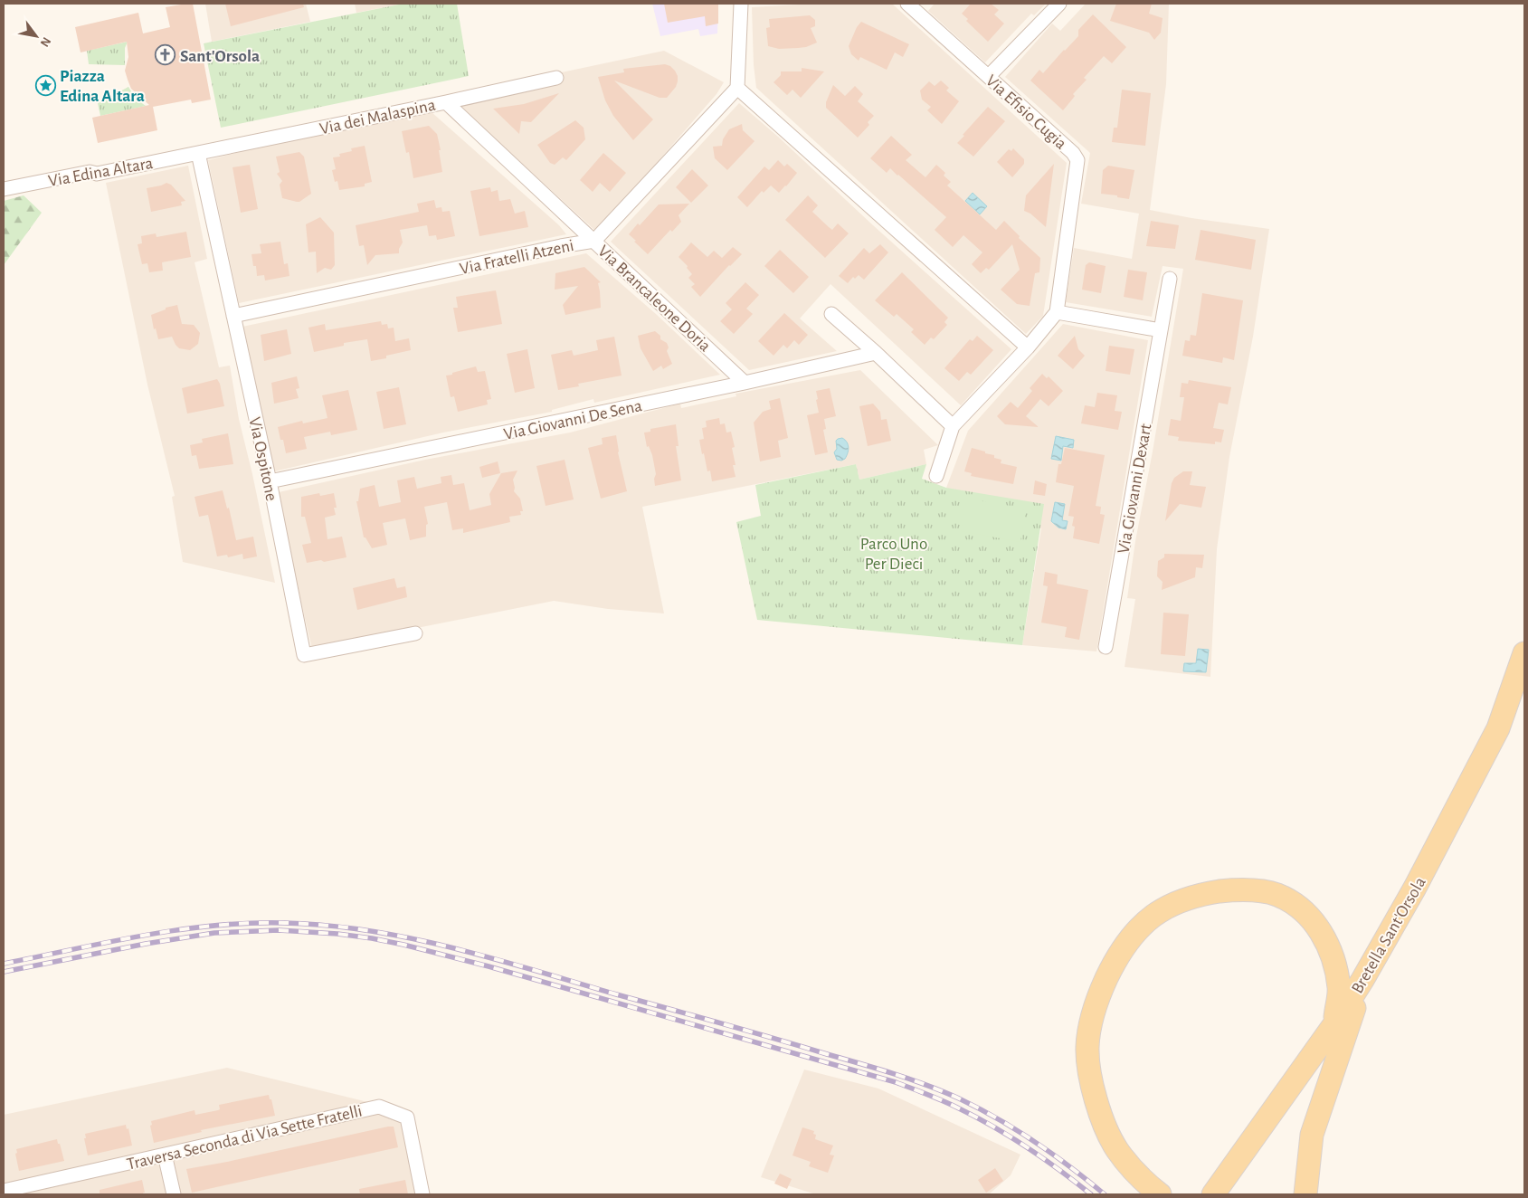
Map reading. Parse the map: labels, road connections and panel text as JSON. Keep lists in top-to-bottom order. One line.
{"streets":{"main road":["Bretella Sant'Orsola"],"street":["Via Efisio Cugia","Via dei Malaspina","Via Edina Altara","Via Fratelli Atzeni","Via Brancaleone Doria","Via Giovanni De Sena","Via Ospitone","Via Giovanni Dexart","Traversa Seconda di Via Sette Fratelli"]},"crossings":[["Via dei Malaspina","Via Edina Altara"],["Via dei Malaspina","Via Brancaleone Doria"],["Via dei Malaspina","Via Ospitone"],["Via Edina Altara","Via Ospitone"],["Via Fratelli Atzeni","Via Brancaleone Doria"],["Via Fratelli Atzeni","Via Ospitone"],["Via Brancaleone Doria","Via Giovanni De Sena"],["Via Giovanni De Sena","Via Ospitone"]],"parks":["Parco Uno Per Dieci"],"places":{"church":["Sant'Orsola"],"place":["Piazza Edina Altara"]},"north":"bottom right"}
